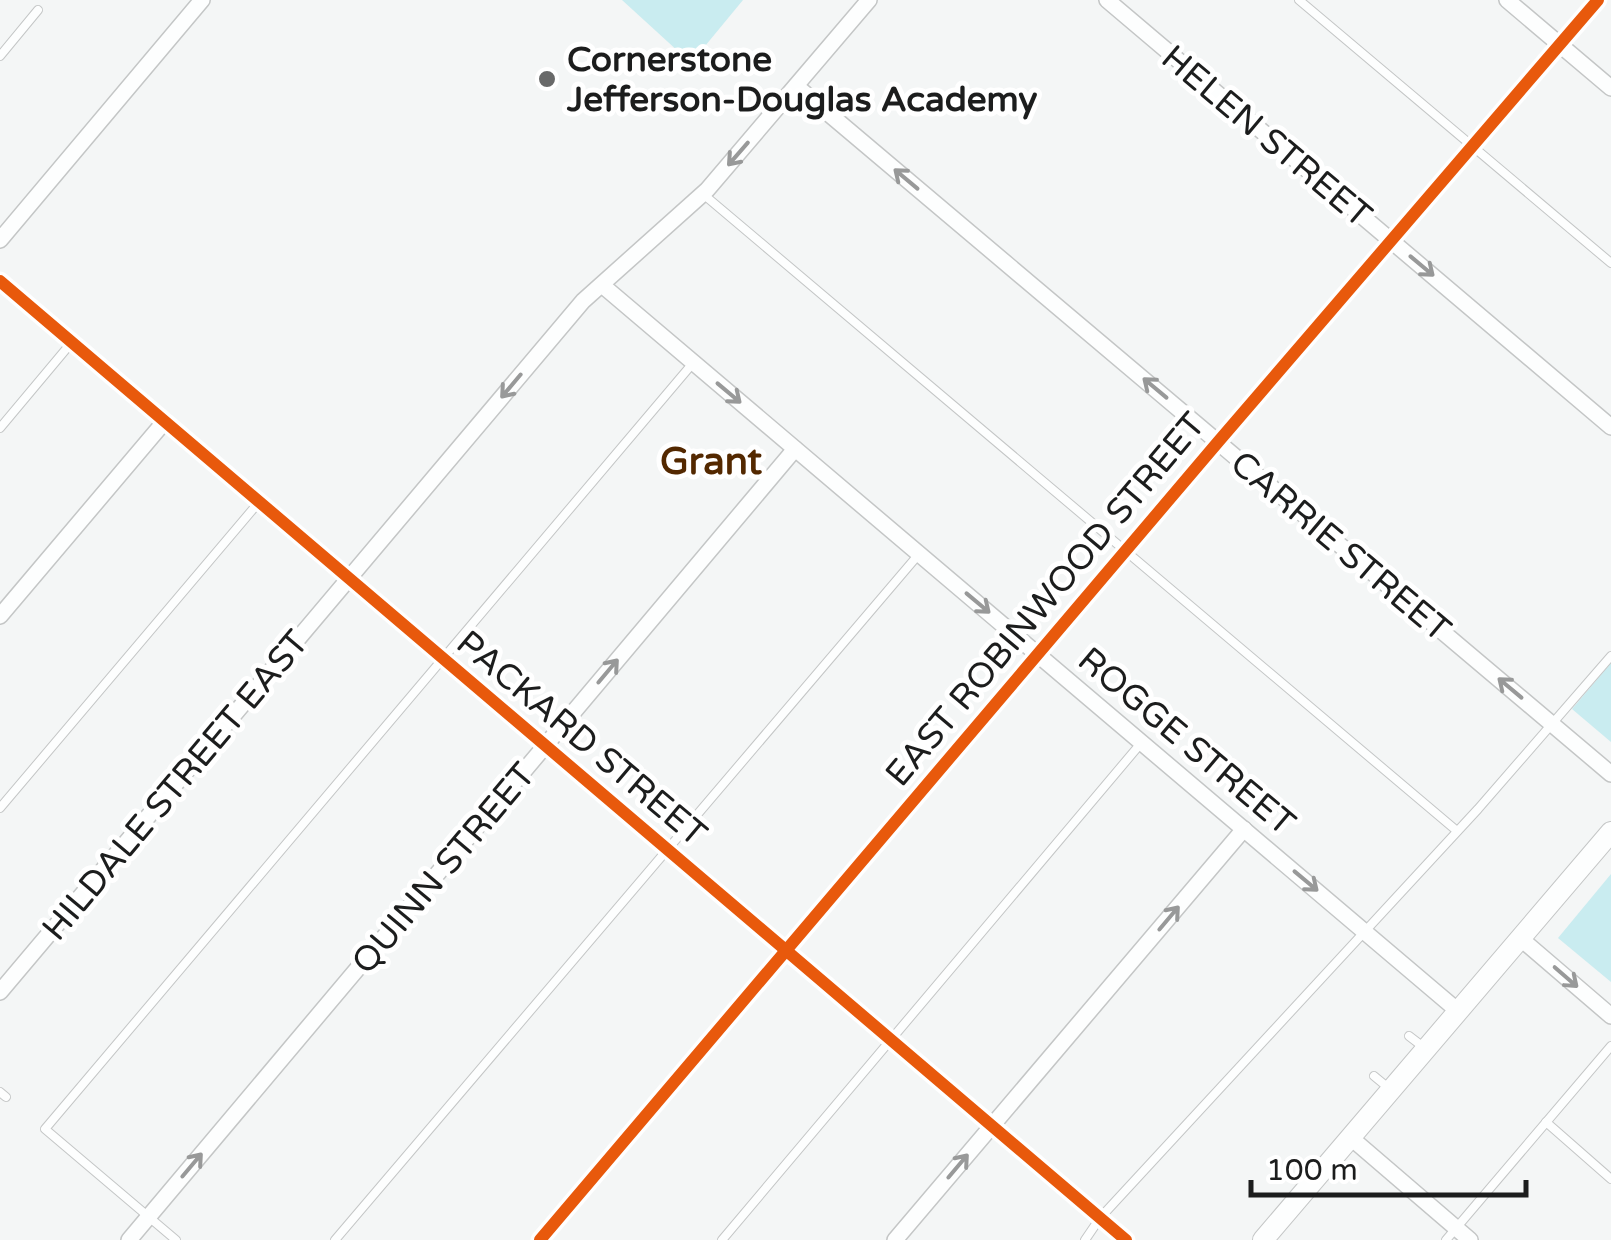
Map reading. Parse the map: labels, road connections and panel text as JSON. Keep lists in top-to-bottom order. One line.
{"streets":{"street":["HELEN STREET","CARRIE STREET","EAST ROBINWOOD STREET","PACKARD STREET","ROGGE STREET","HILDALE STREET EAST","QUINN STREET"]},"crossings":[["HELEN STREET","EAST ROBINWOOD STREET"],["CARRIE STREET","EAST ROBINWOOD STREET"],["CARRIE STREET","HILDALE STREET EAST"],["EAST ROBINWOOD STREET","PACKARD STREET"],["EAST ROBINWOOD STREET","ROGGE STREET"],["PACKARD STREET","HILDALE STREET EAST"],["PACKARD STREET","QUINN STREET"],["ROGGE STREET","HILDALE STREET EAST"],["ROGGE STREET","QUINN STREET"]],"one_way":["HELEN STREET","CARRIE STREET","ROGGE STREET","HILDALE STREET EAST","QUINN STREET"],"districts":["Grant"],"places":["Cornerstone Jefferson-Douglas Academy"],"scale_bar":"100 m"}
